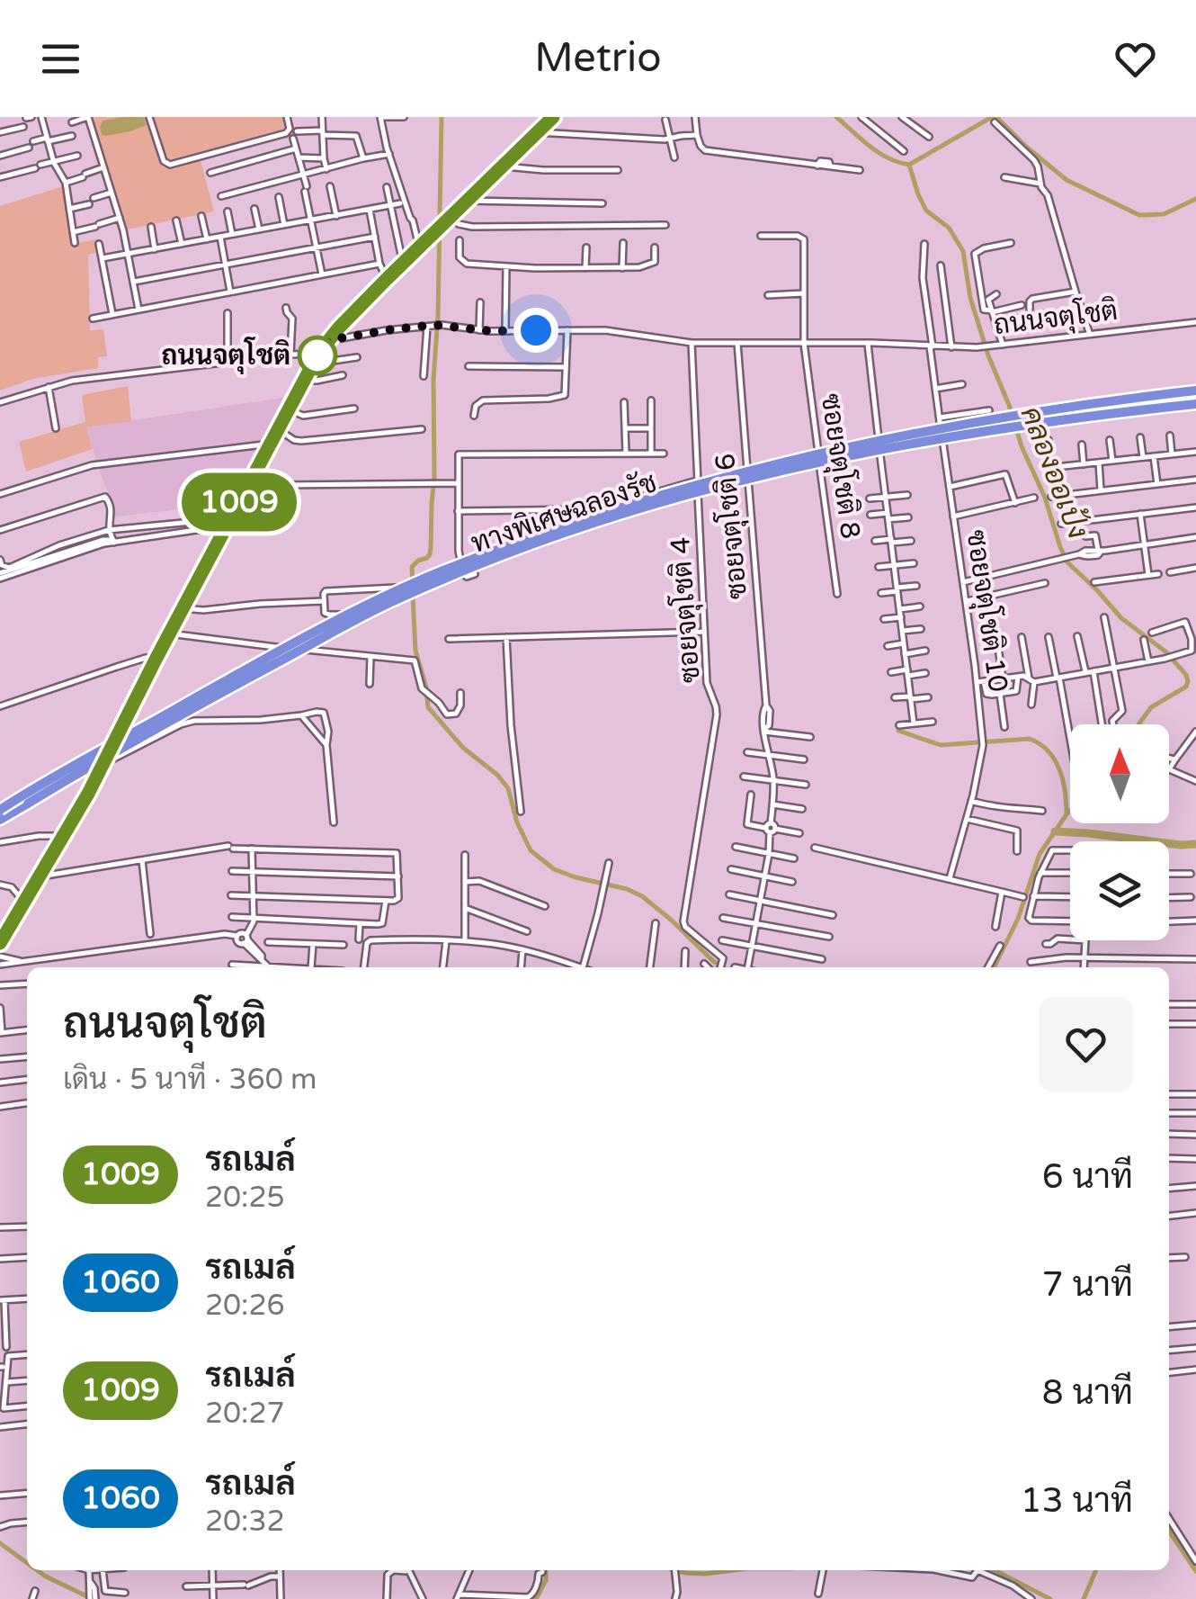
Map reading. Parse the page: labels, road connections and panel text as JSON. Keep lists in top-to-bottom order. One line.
{"streets":{"highway":["ทางพิเศษฉลองรัช"],"street":["ถนนจตุโชติ","ซอยจตุโชติ 8","ซอยจตุโชติ 6","ซอยจตุโชติ 4","ซอยจตุโชติ 10"]},"crossings":[["ถนนจตุโชติ","ซอยจตุโชติ 8"],["ถนนจตุโชติ","ซอยจตุโชติ 6"],["ถนนจตุโชติ","ซอยจตุโชติ 4"],["ถนนจตุโชติ","ซอยจตุโชติ 10"]],"water":["คลองออเป้ง"],"places":["ถนนจตุโชติ"],"lines":["bus line 1009"],"north":"top","page":{"header":"Metrio","on_map":"1009","heading":["ถนนจตุโชติ","เดิน · 5 นาที · 360 m"],"list":[{"mark":"1009","name":"รถเมล์","note":"20:25","value":"6 นาที"},{"mark":"1060","name":"รถเมล์","note":"20:26","value":"7 นาที"},{"mark":"1009","name":"รถเมล์","note":"20:27","value":"8 นาที"},{"mark":"1060","name":"รถเมล์","note":"20:32","value":"13 นาที"}]}}
